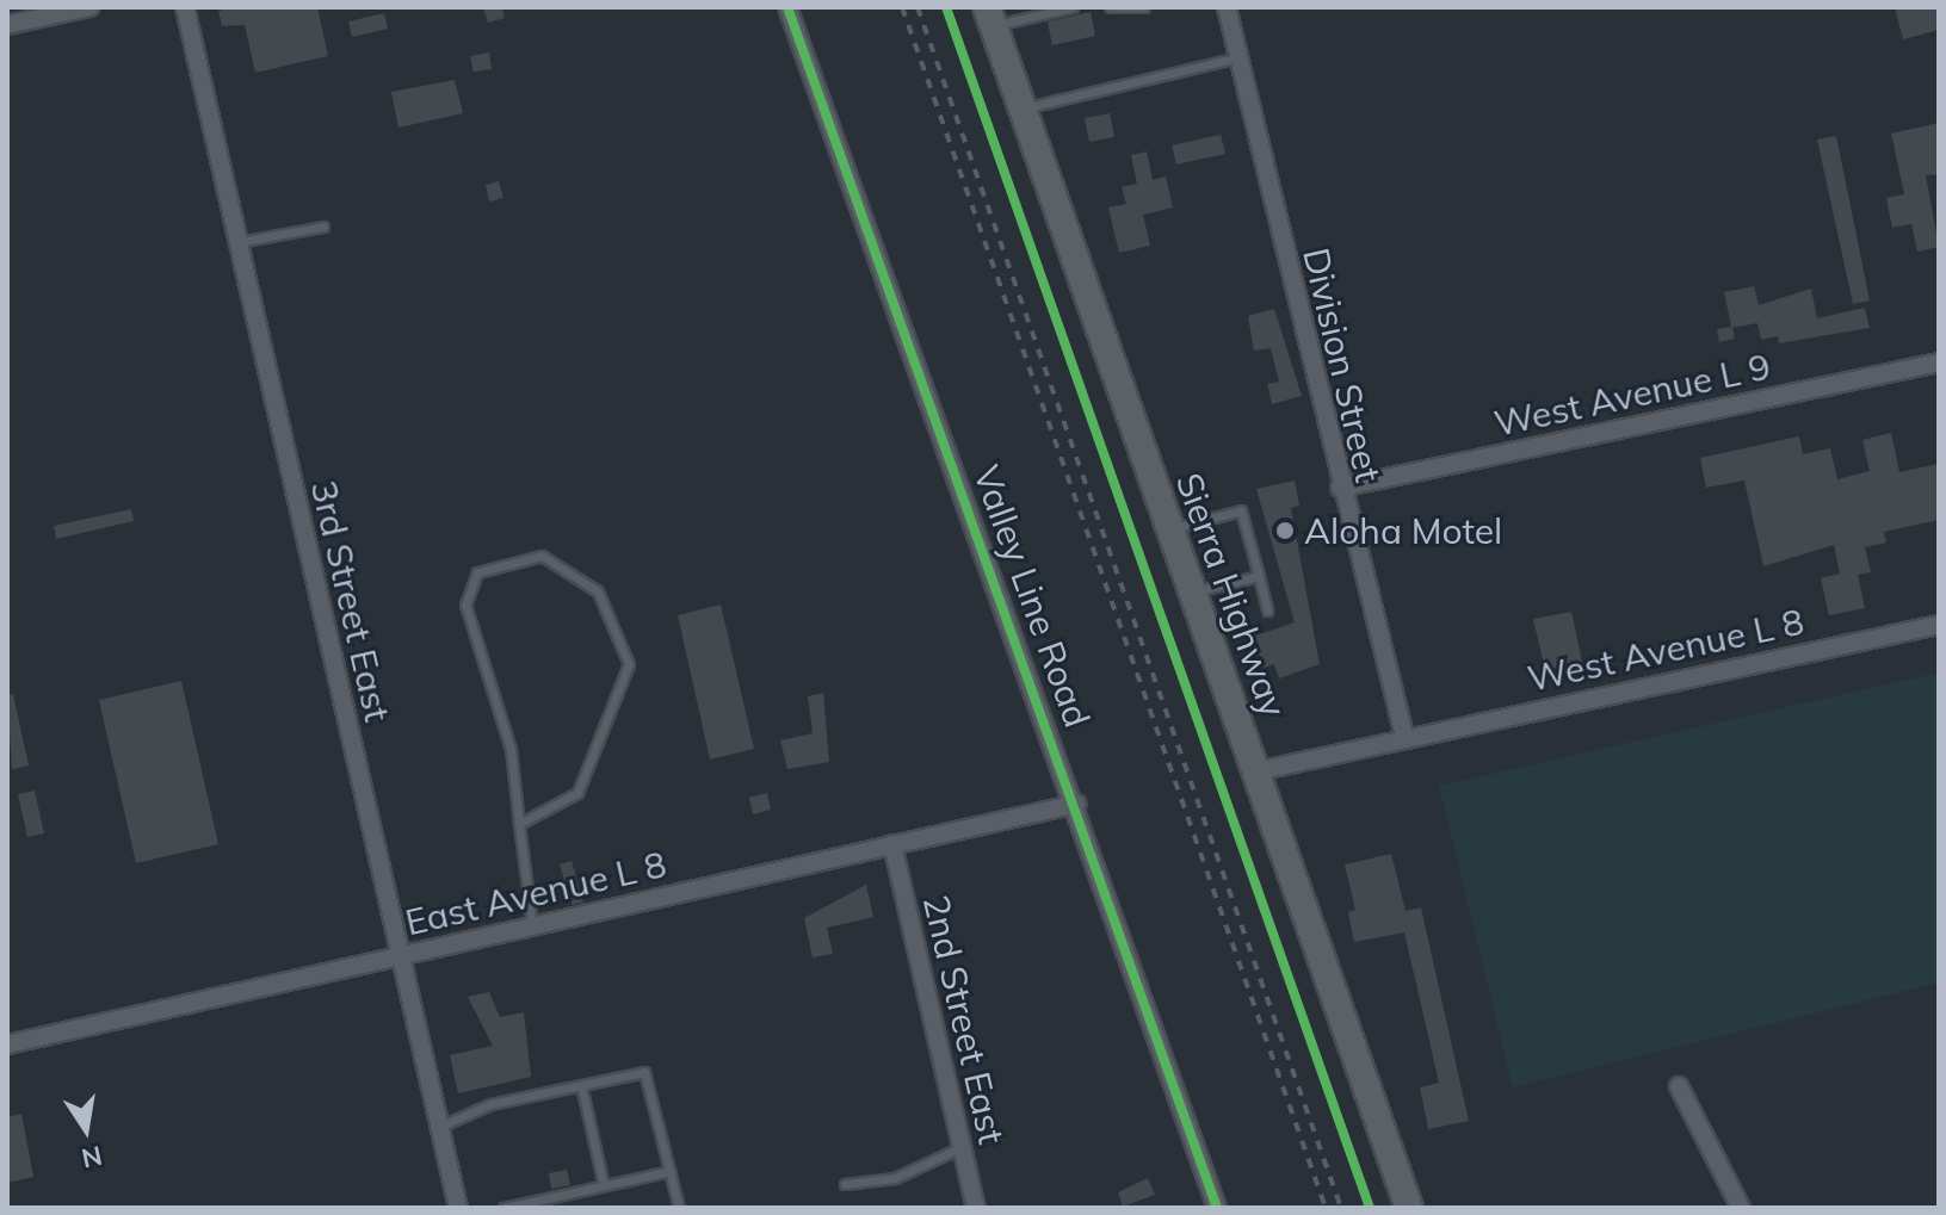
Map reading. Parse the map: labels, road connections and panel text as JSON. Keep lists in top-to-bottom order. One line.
{"streets":{"main road":["Sierra Highway"],"street":["Division Street","West Avenue L 9","Valley Line Road","3rd Street East","West Avenue L 8","East Avenue L 8","2nd Street East"]},"crossings":[["Division Street","West Avenue L 9"],["Division Street","West Avenue L 8"],["Valley Line Road","East Avenue L 8"],["3rd Street East","East Avenue L 8"],["East Avenue L 8","2nd Street East"]],"places":["Aloha Motel"],"north":"bottom"}
